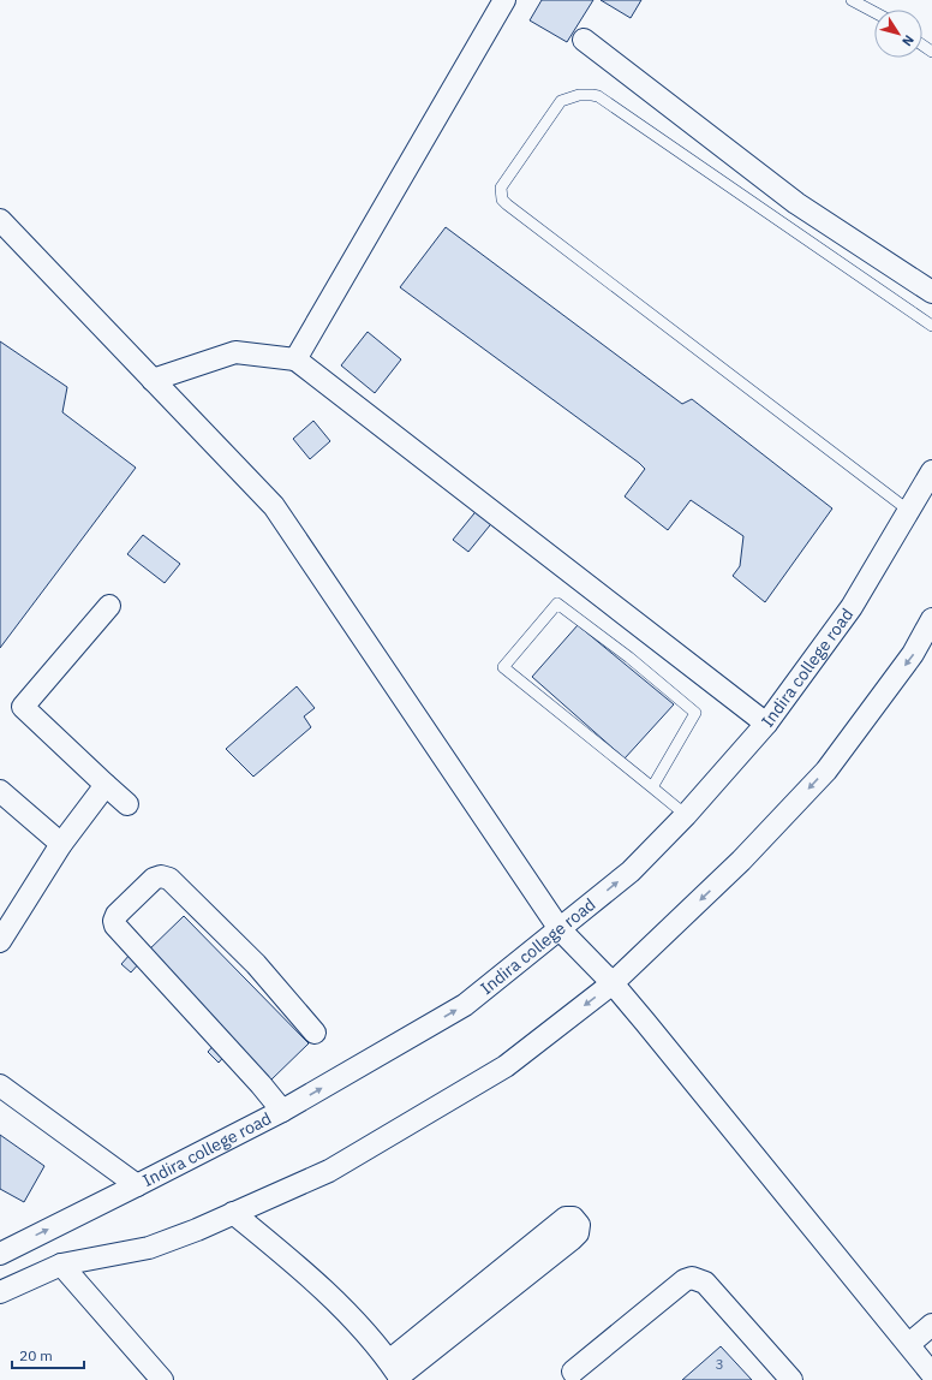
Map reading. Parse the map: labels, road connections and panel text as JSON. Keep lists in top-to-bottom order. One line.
{"streets":{"street":["Indira college road"]},"house_numbers":["3"],"scale_bar":"20 m","north":"bottom right"}
